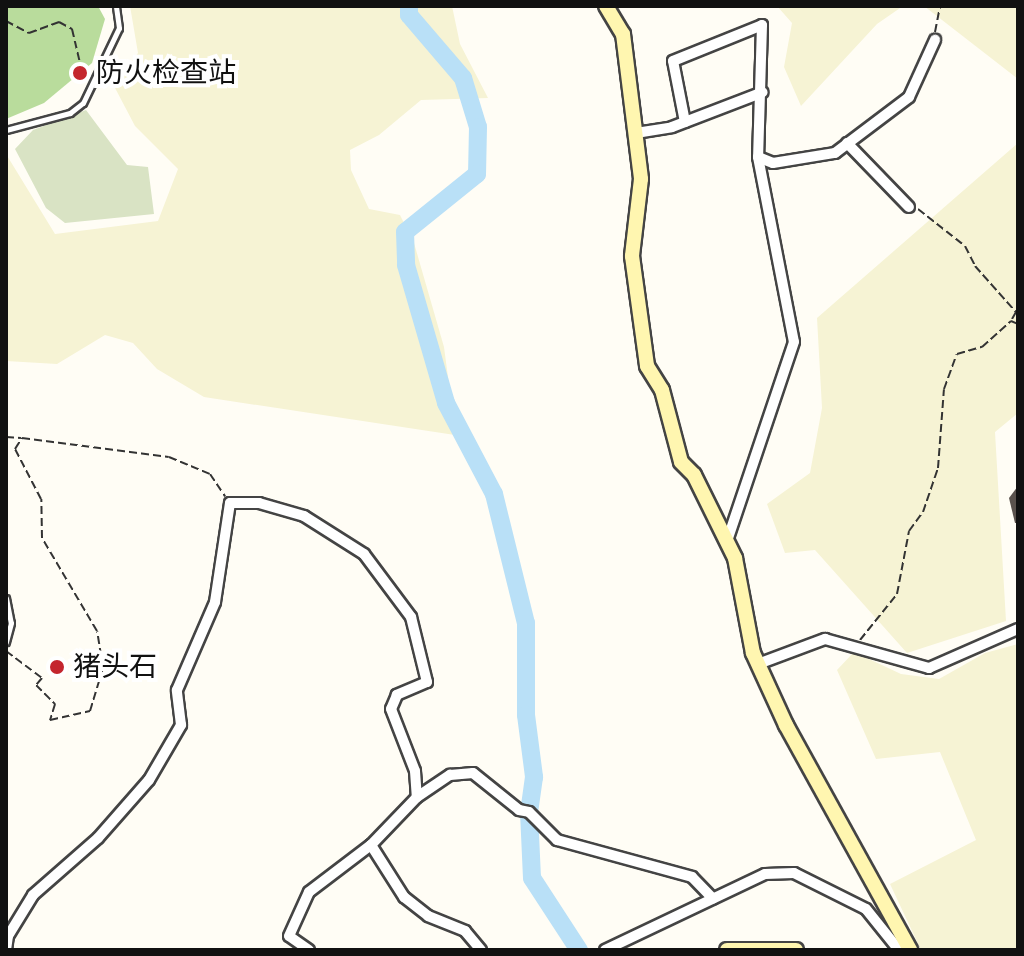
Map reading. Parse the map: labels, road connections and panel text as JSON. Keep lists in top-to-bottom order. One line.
{"places":["防火检查站","猪头石"]}
